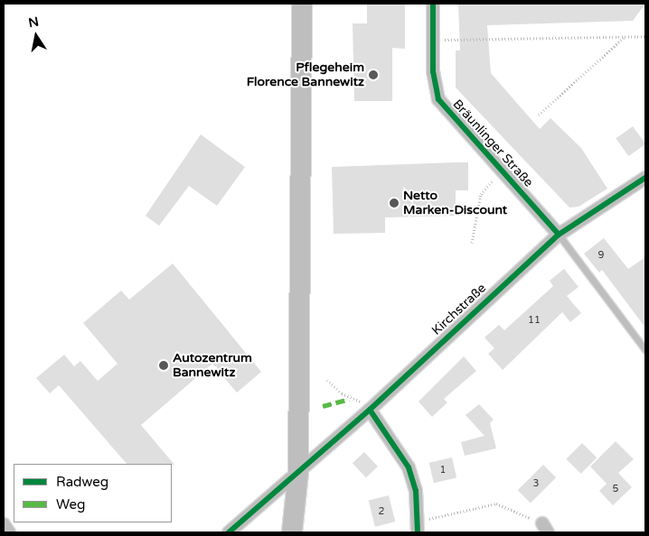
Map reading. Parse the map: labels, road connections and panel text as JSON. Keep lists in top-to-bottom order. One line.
{"streets":{"street":["Bräunlinger Straße","Kirchstraße"]},"crossings":[["Bräunlinger Straße","Kirchstraße"]],"places":["Pflegeheim Florence Bannewitz","Netto Marken-Discount","Autozentrum Bannewitz"],"house_numbers":["9","11","1","3","5","2"],"legend":["Radweg","Weg"],"north":"top"}
